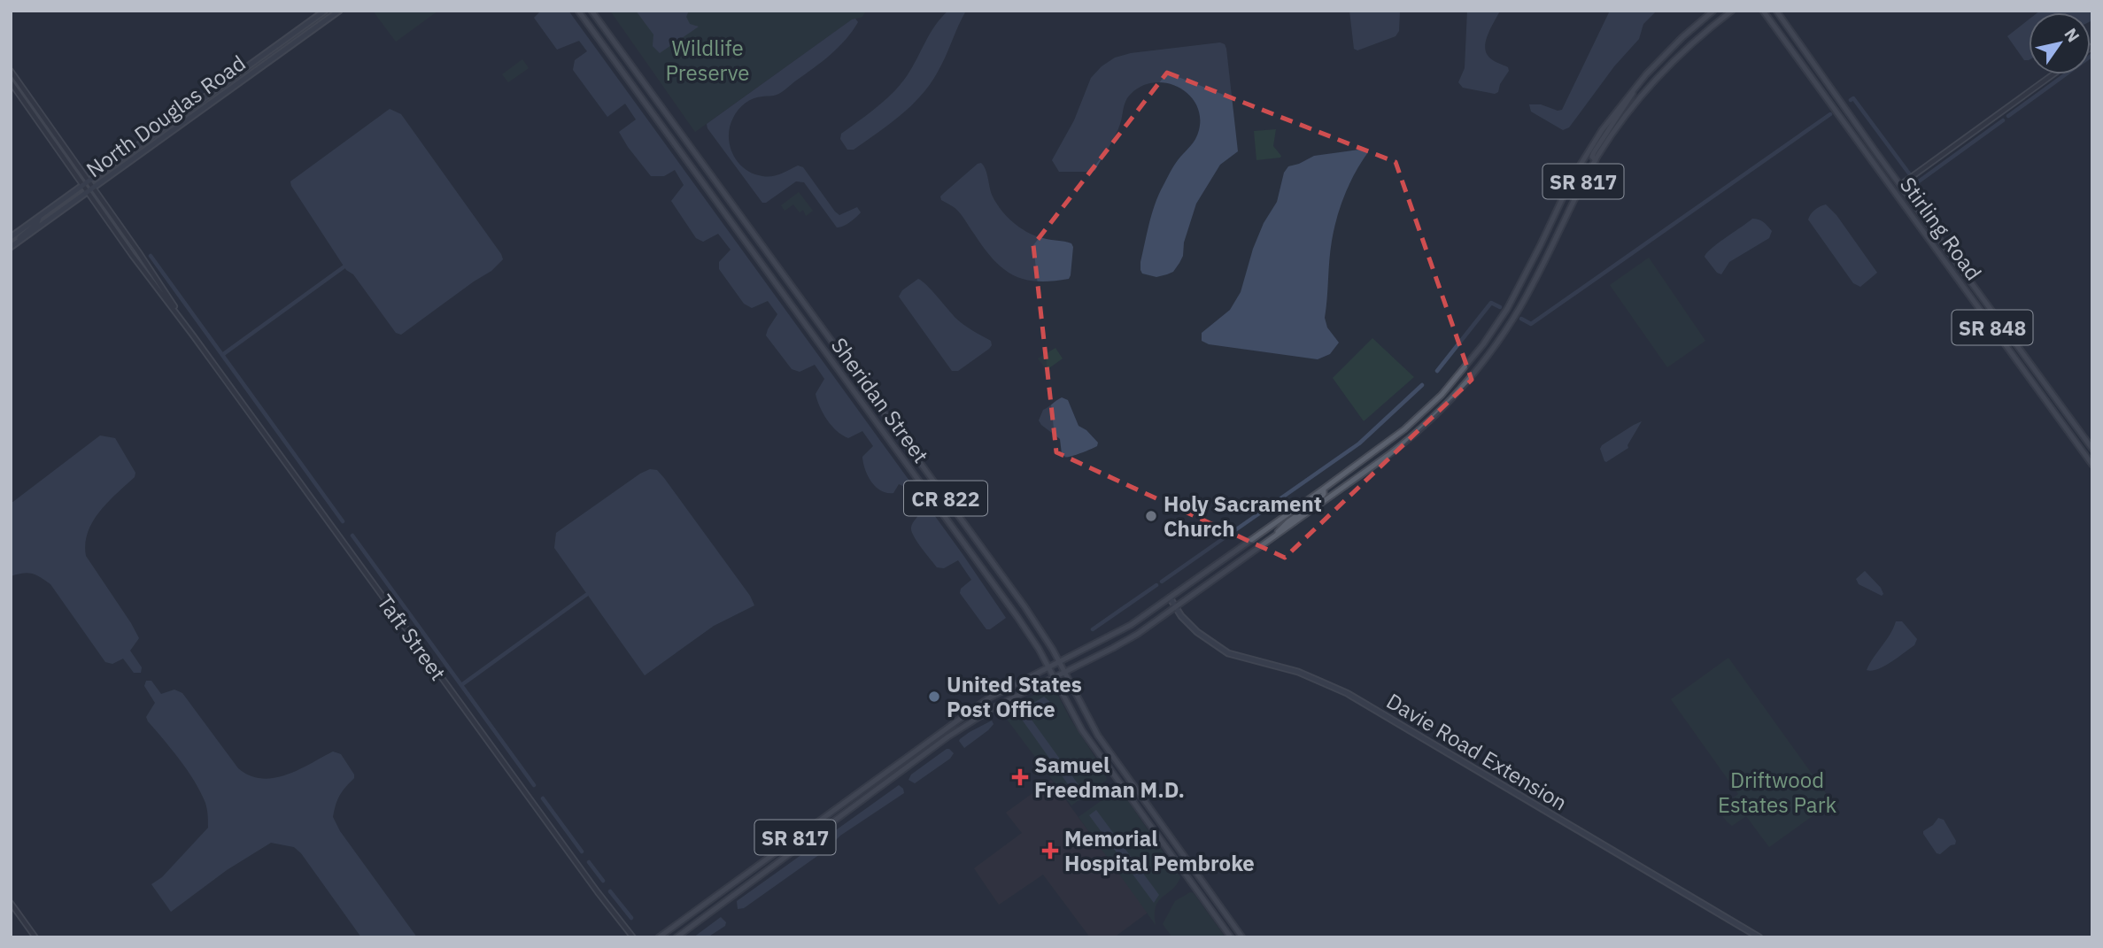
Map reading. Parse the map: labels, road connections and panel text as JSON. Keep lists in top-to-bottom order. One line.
{"streets":{"main road":["North Douglas Road","SR 817","Stirling Road","SR 848","Sheridan Street","CR 822","Davie Road Extension"],"street":["Taft Street"]},"crossings":[["North Douglas Road","Taft Street"],["SR 817","Sheridan Street"],["SR 817","Davie Road Extension"]],"parks":["Wildlife Preserve","Driftwood Estates Park"],"places":{"other":["Holy Sacrament Church","United States Post Office"],"health":["Samuel Freedman M.D.","Memorial Hospital Pembroke"]},"north":"top right"}
